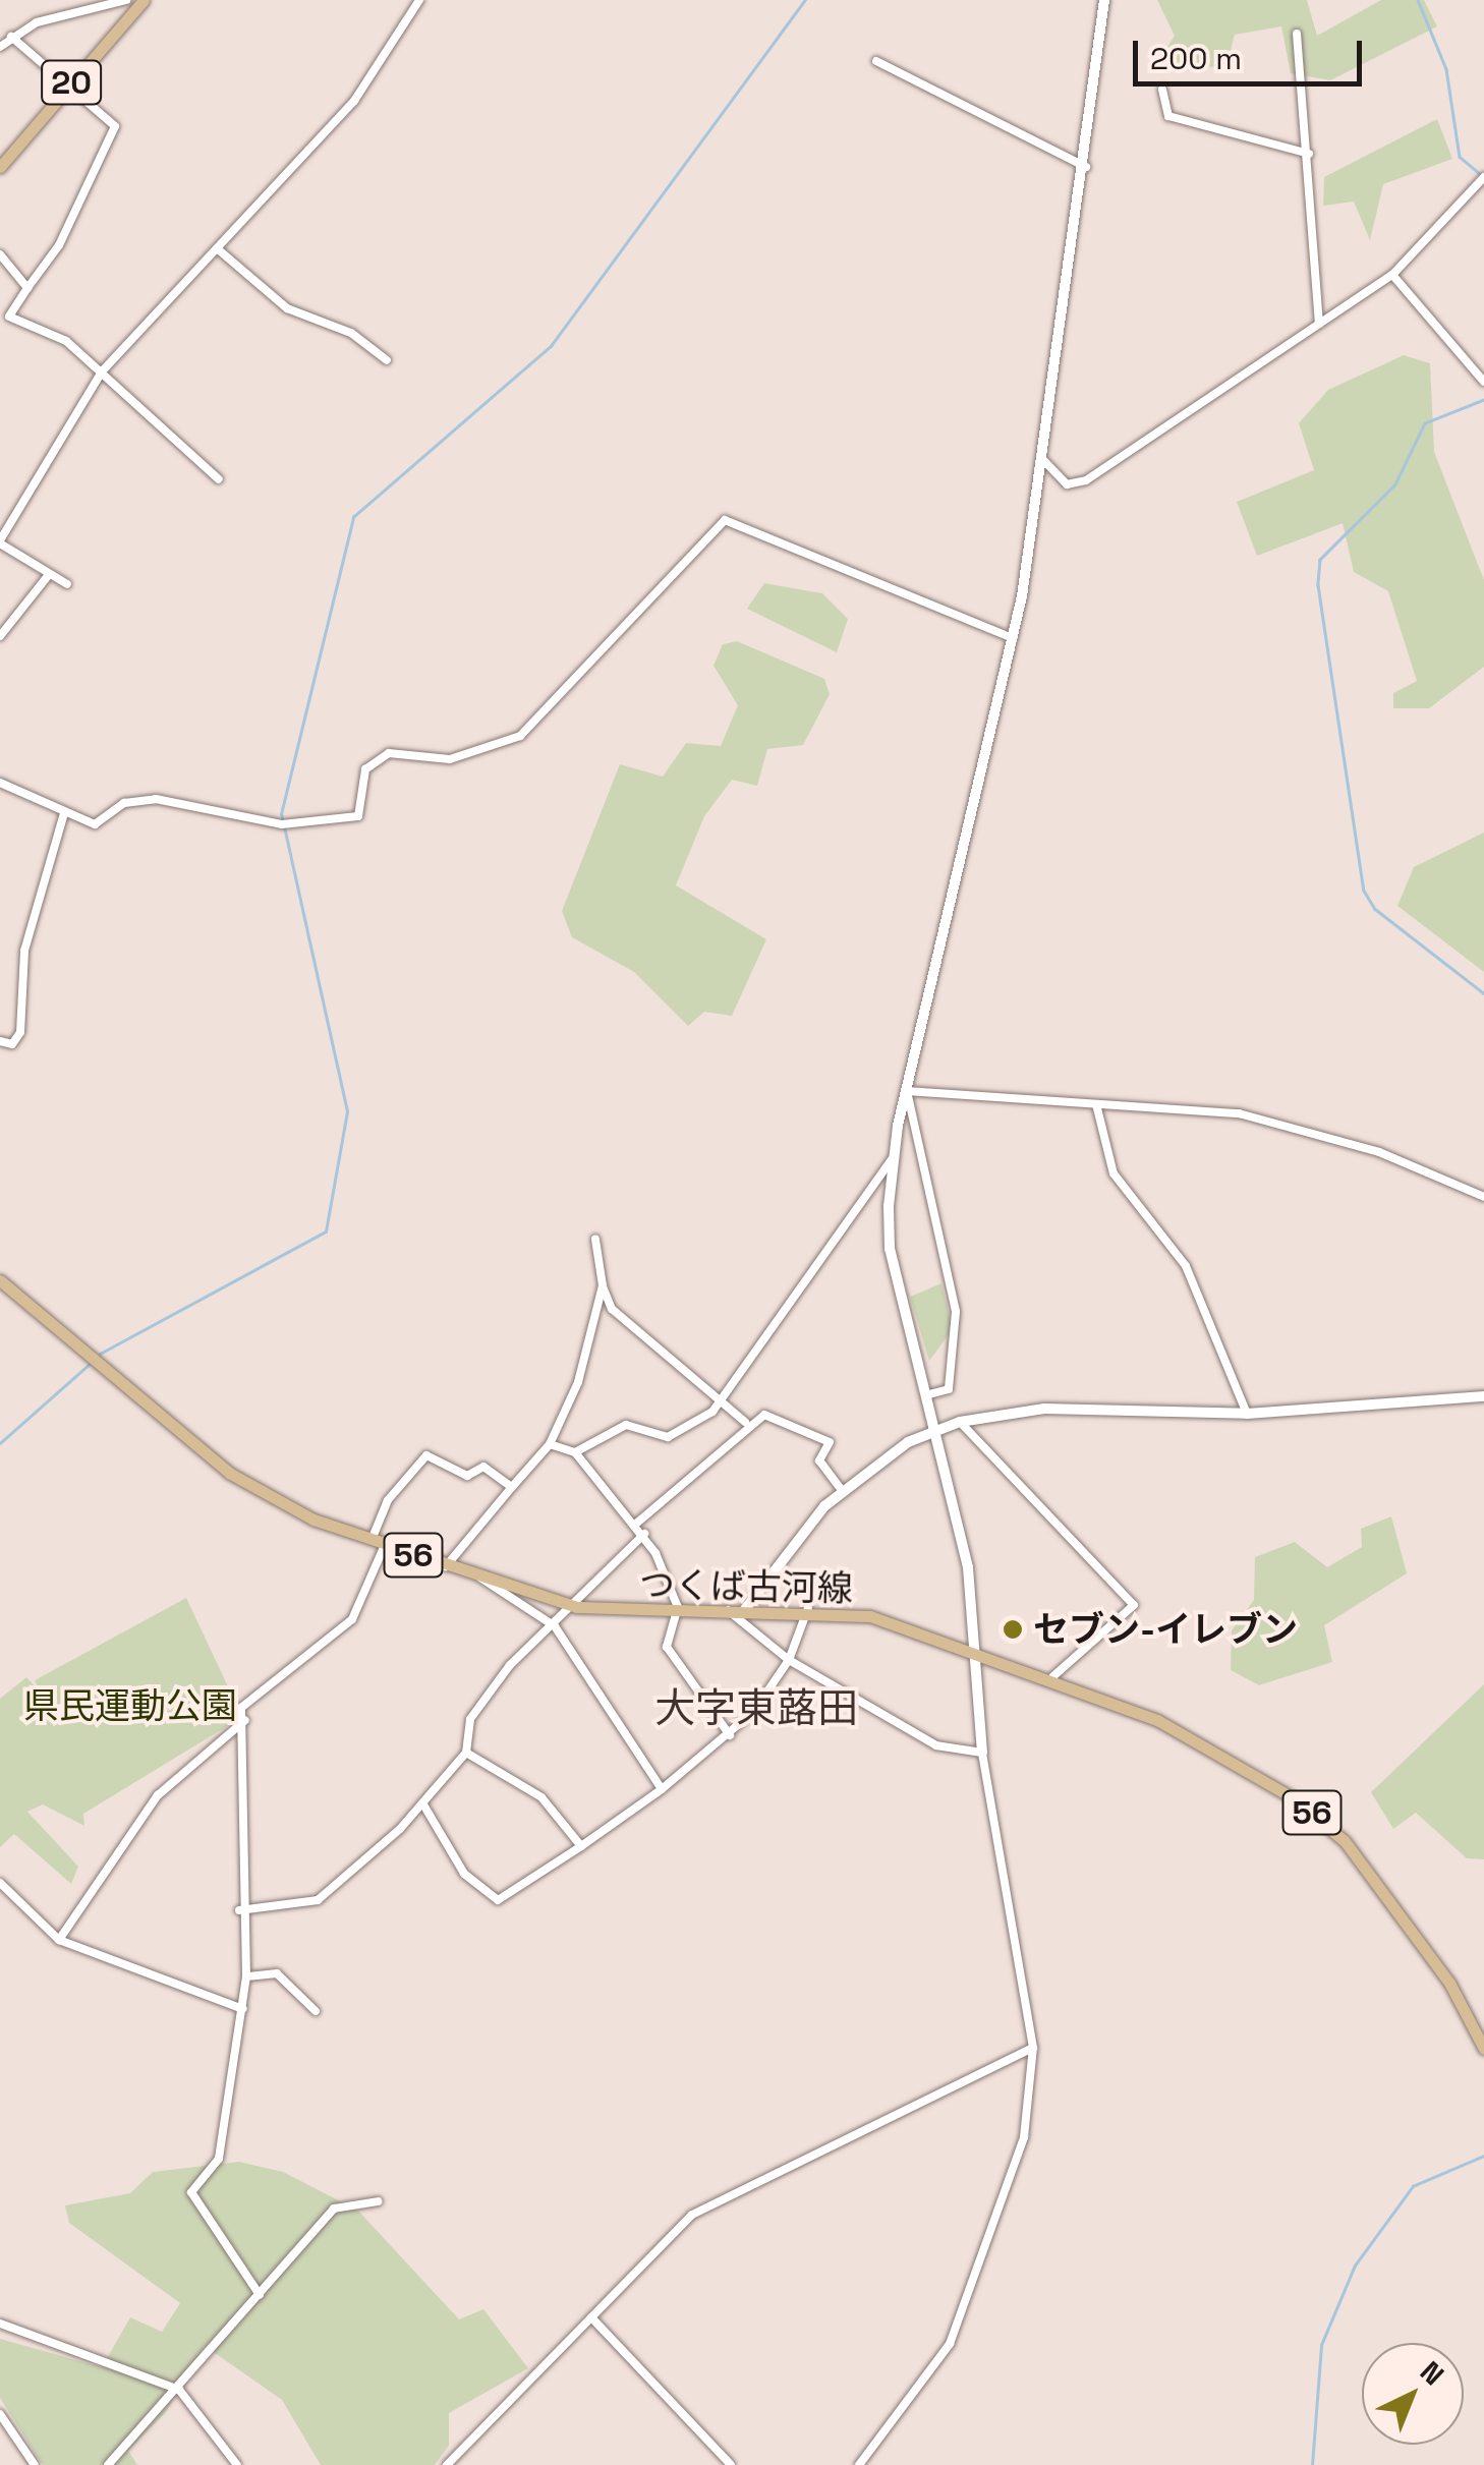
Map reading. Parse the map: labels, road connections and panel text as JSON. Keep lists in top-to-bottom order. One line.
{"streets":{"main road":["20","56","つくば古河線"]},"districts":["大字東蕗田"],"parks":["県民運動公園"],"places":["セブン-イレブン"],"scale_bar":"200 m","north":"top right"}
